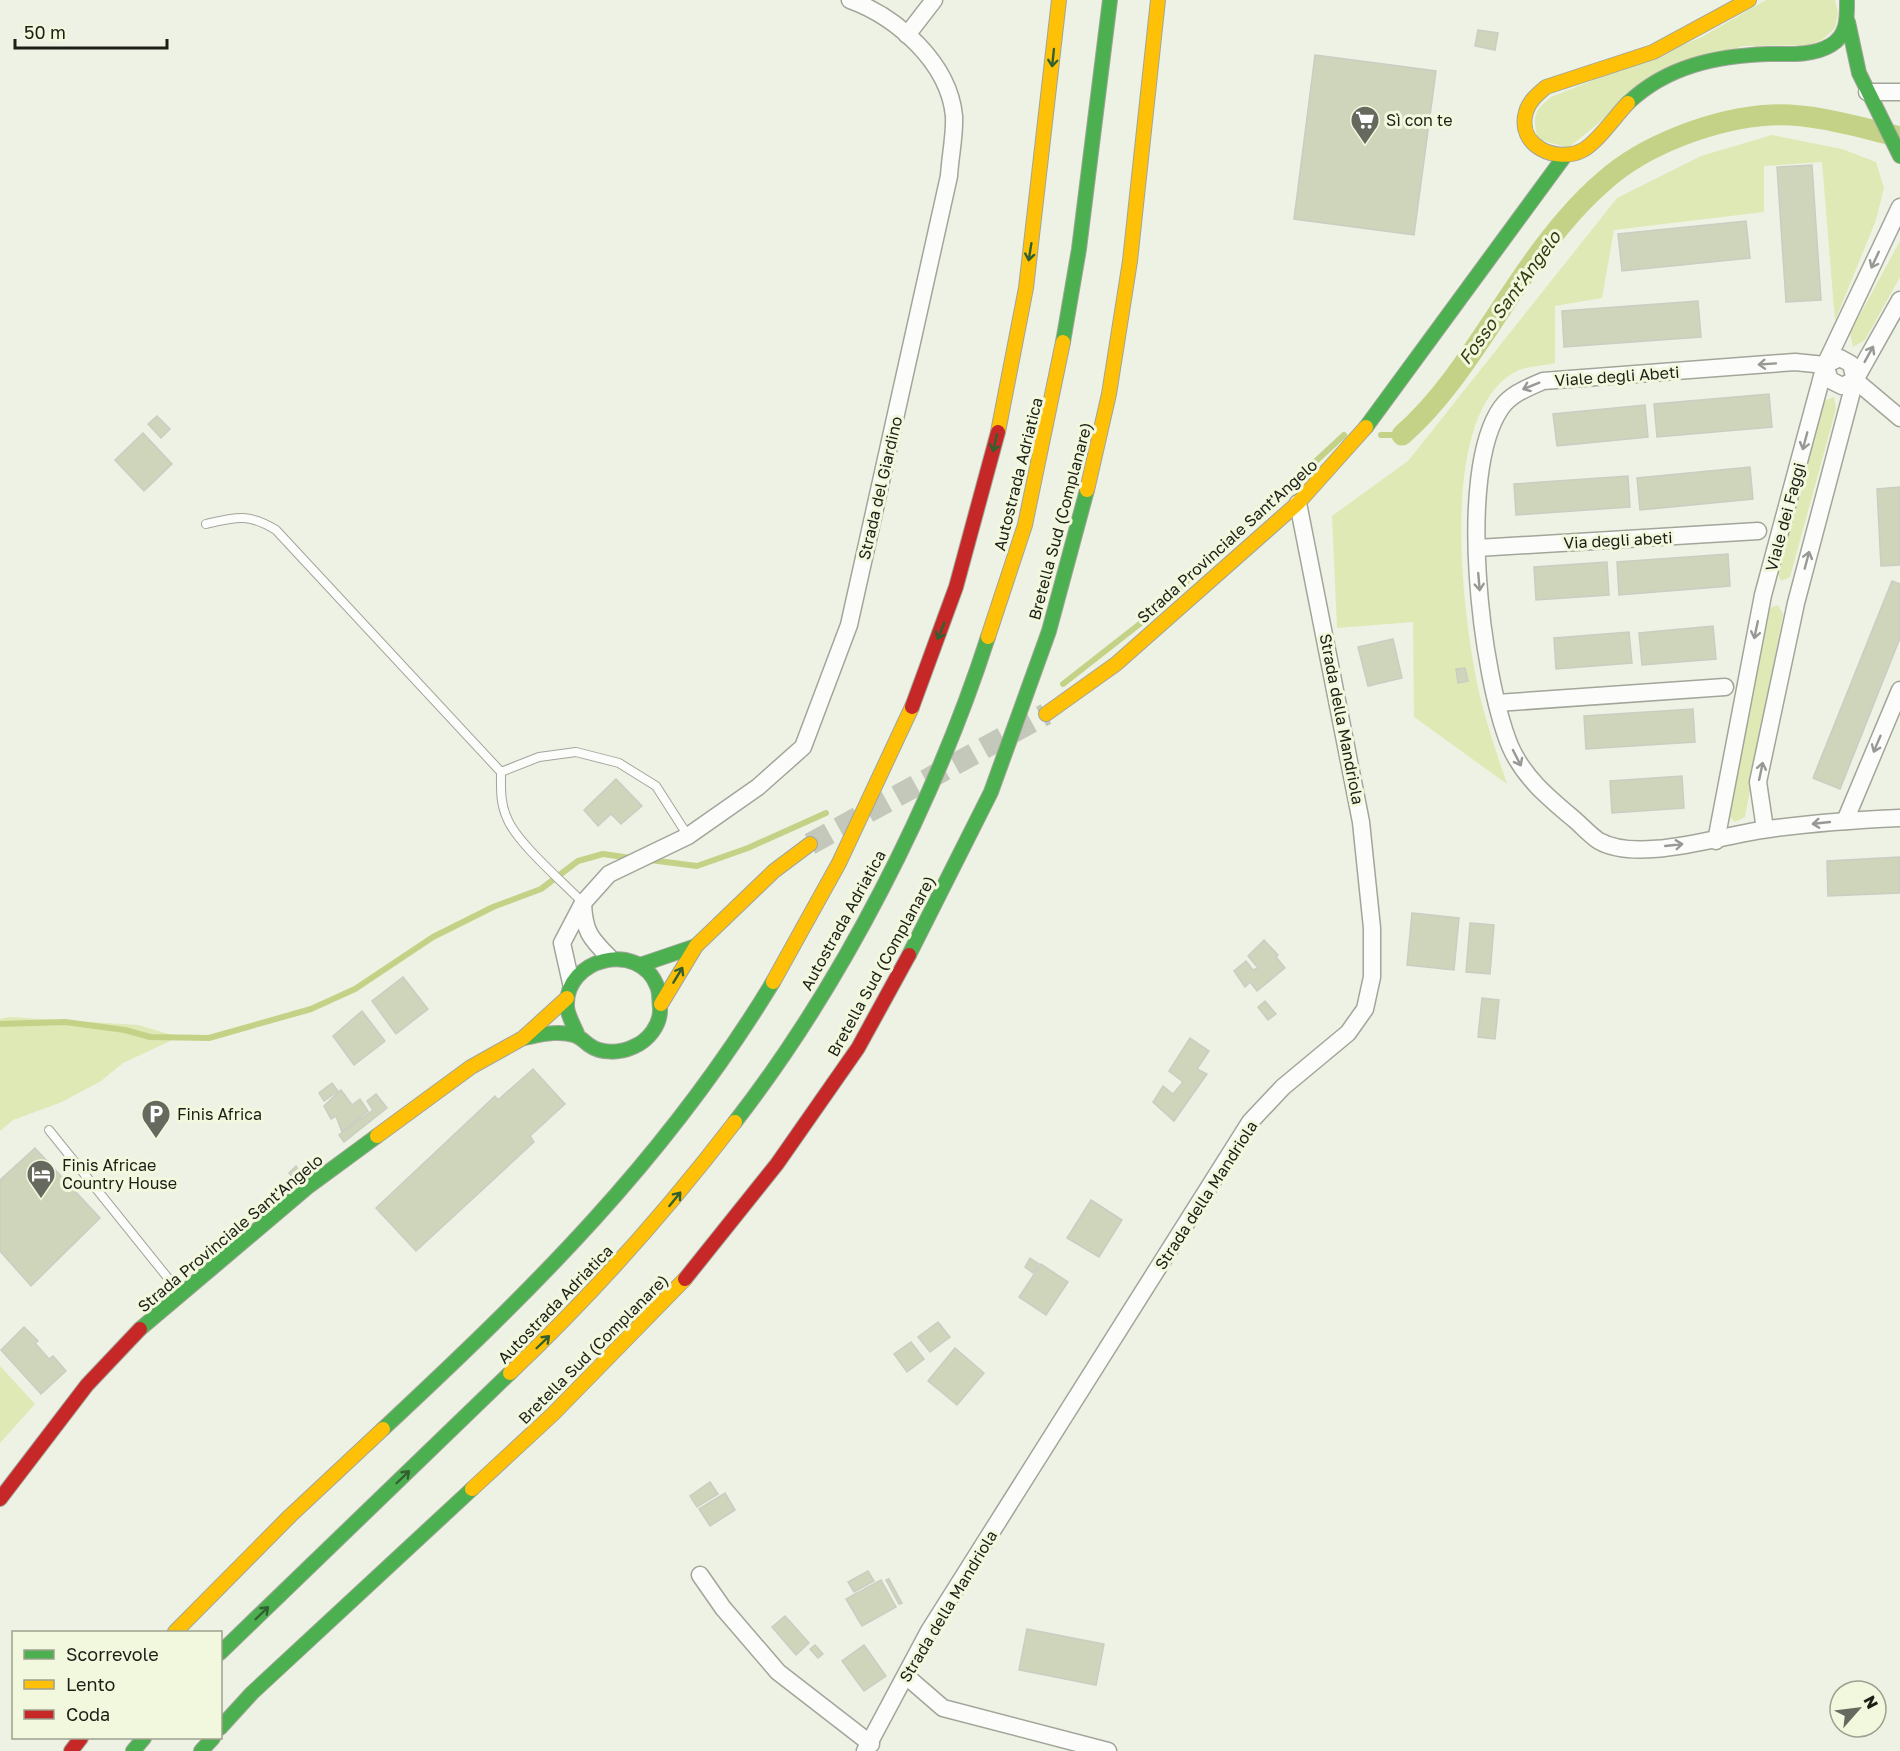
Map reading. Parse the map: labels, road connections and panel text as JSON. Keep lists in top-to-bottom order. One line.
{"streets":{"main road":["Autostrada Adriatica","Bretella Sud (Complanare)","Strada Provinciale Sant'Angelo"],"street":["Viale degli Abeti","Strada del Giardino","Viale dei Faggi","Via degli abeti","Strada della Mandriola"]},"crossings":[["Viale degli Abeti","Viale dei Faggi"],["Viale degli Abeti","Via degli abeti"],["Strada del Giardino","Strada Provinciale Sant'Angelo"],["Strada Provinciale Sant'Angelo","Strada della Mandriola"]],"water":["Fosso Sant'Angelo"],"places":{"supermarket":["Sì con te"],"parking":["Finis Africa"],"hotel":["Finis Africae Country House"]},"legend":["Scorrevole","Lento","Coda"],"scale_bar":"50 m","north":"top right"}
